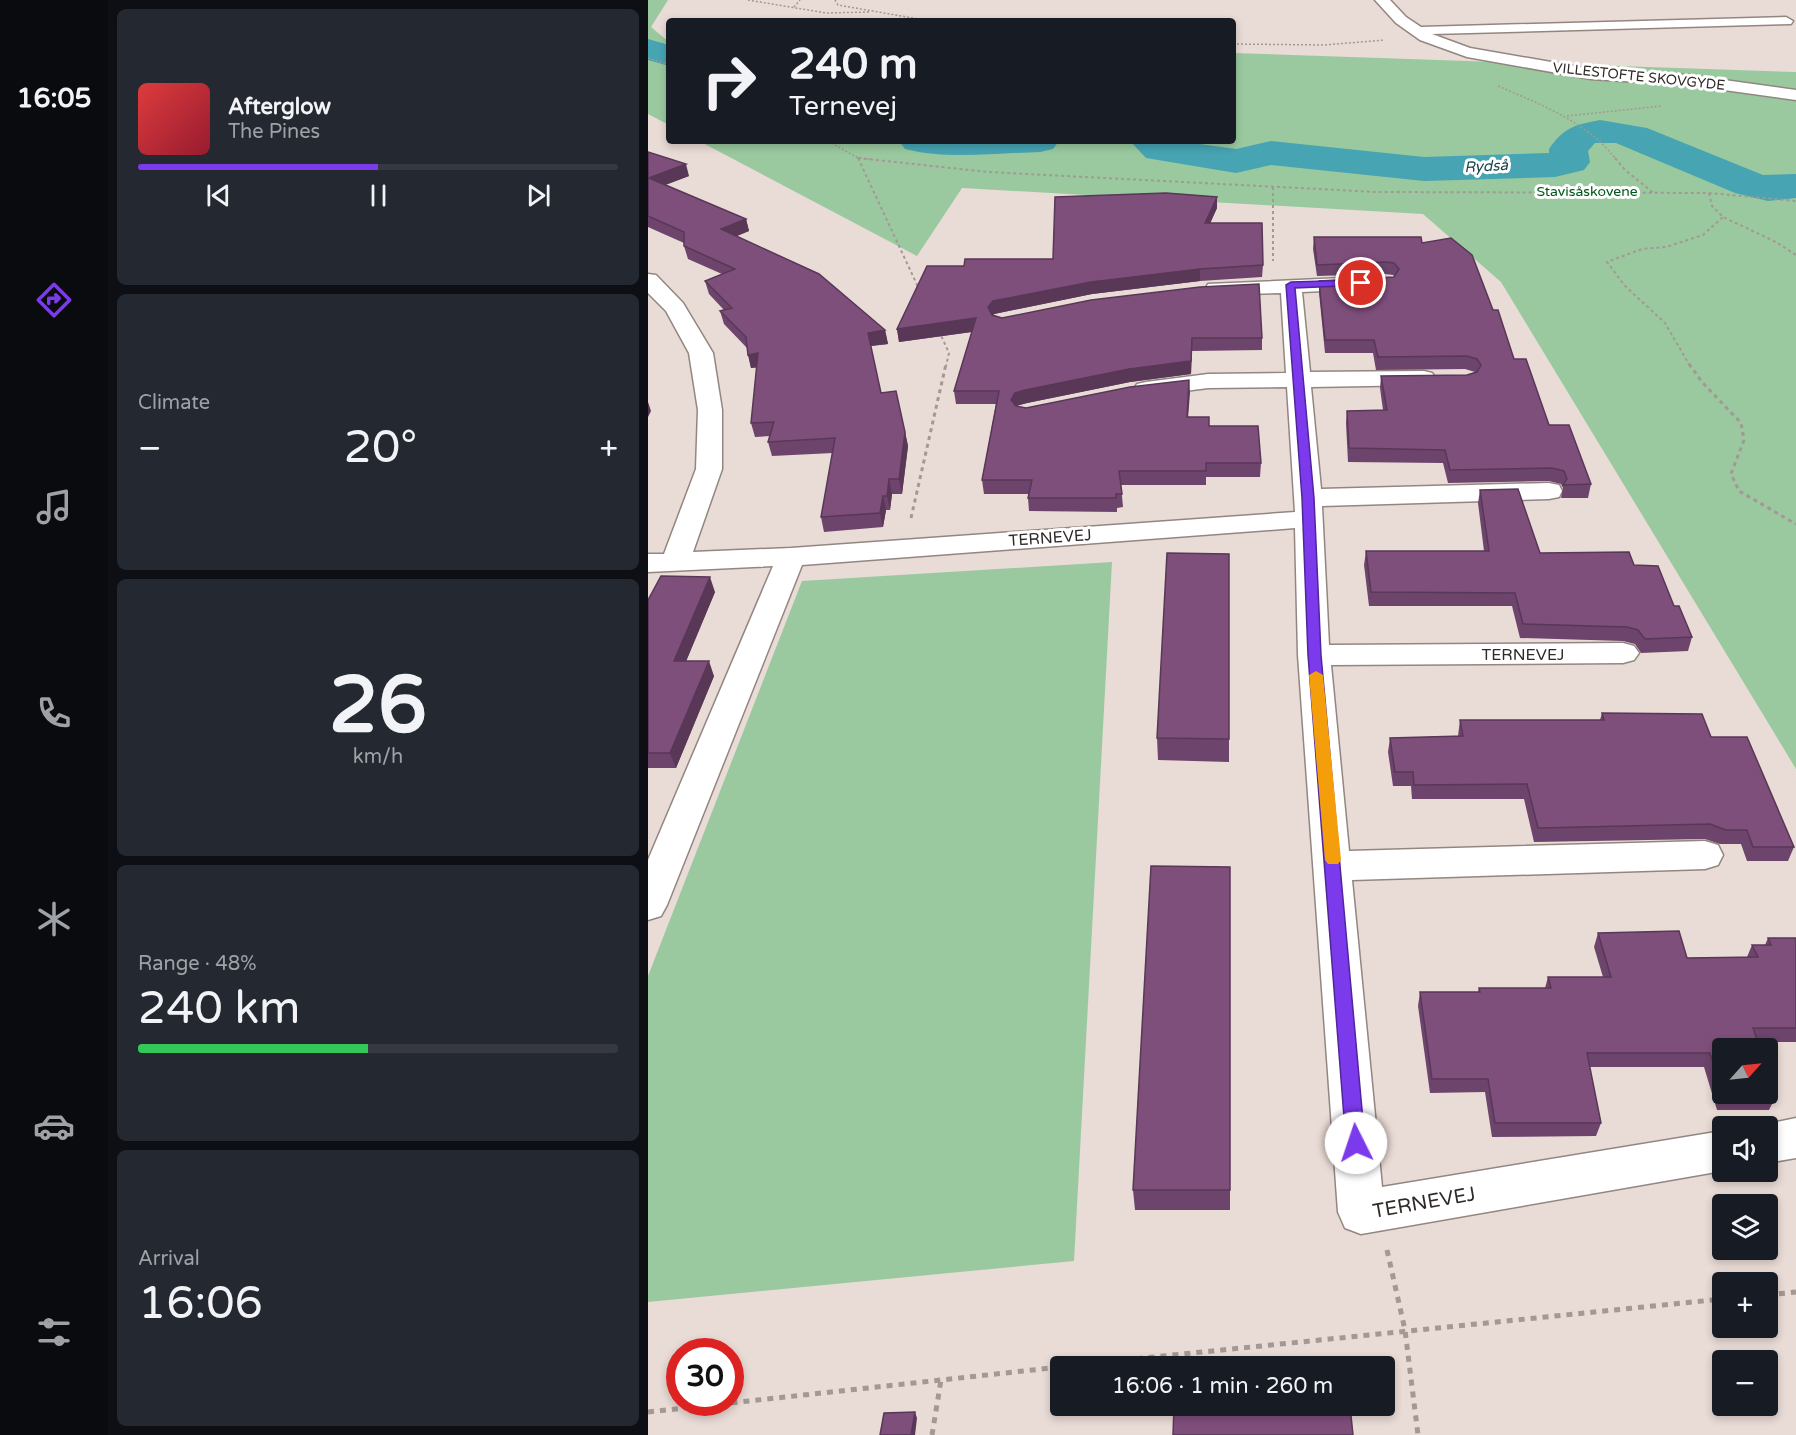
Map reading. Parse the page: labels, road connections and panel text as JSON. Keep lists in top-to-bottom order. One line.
{"streets":{"street":["VILLESTOFTE SKOVGYDE","TERNEVEJ"]},"water":["Rydså"],"parks":["Stavisåskovene"],"north":"top right","page":{"tabs":"16:05","turn":["240 m","Ternevej"],"song":["Afterglow","The Pines"],"tile":["Climate",["26","km/h"],["Range · 48%","240 km"],["Arrival","16:06"]],"heat":["−","20°","+"],"map_buttons":["+","−"],"limit":"30","trip":"16:06 · 1 min · 260 m"}}
